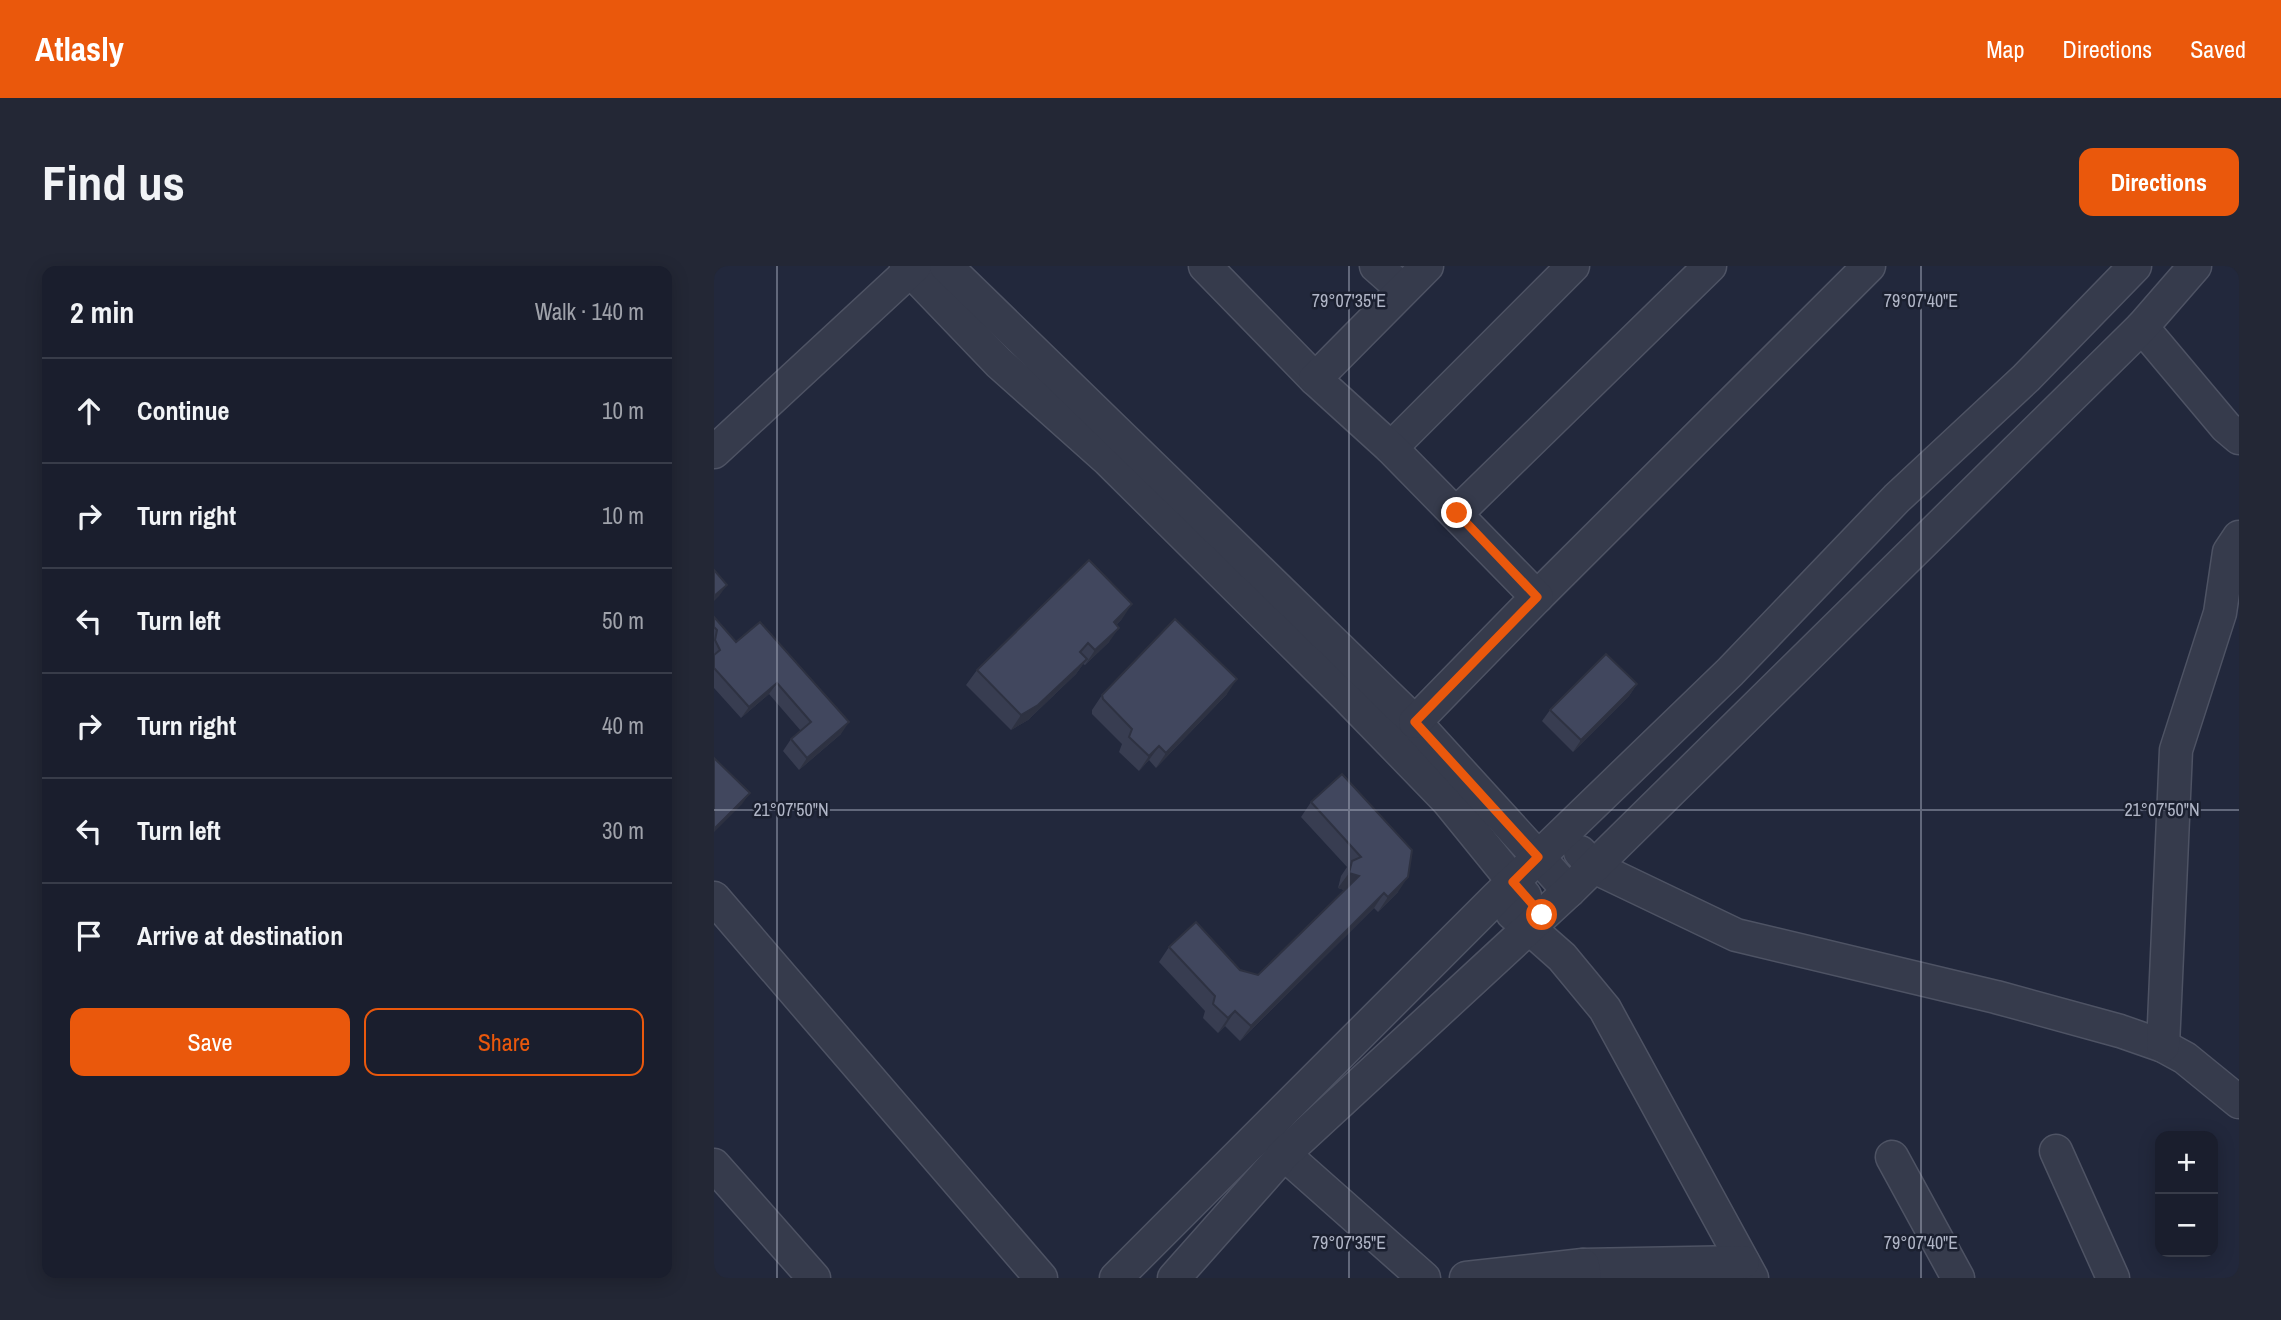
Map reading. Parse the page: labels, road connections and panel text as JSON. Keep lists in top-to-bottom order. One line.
{"page":{"header":"Atlasly","nav":["Map","Directions","Saved"],"buttons":["Directions",["Save","Share"]],"title":"Find us","heading":["2 min","Walk · 140 m"],"list":[["Continue","10 m"],["Turn right","10 m"],["Turn left","50 m"],["Turn right","40 m"],["Turn left","30 m"],"Arrive at destination"],"map_buttons":["+","−"]},"coordinates":["79°07'35\"E","79°07'40\"E","21°07'50\"N"]}
